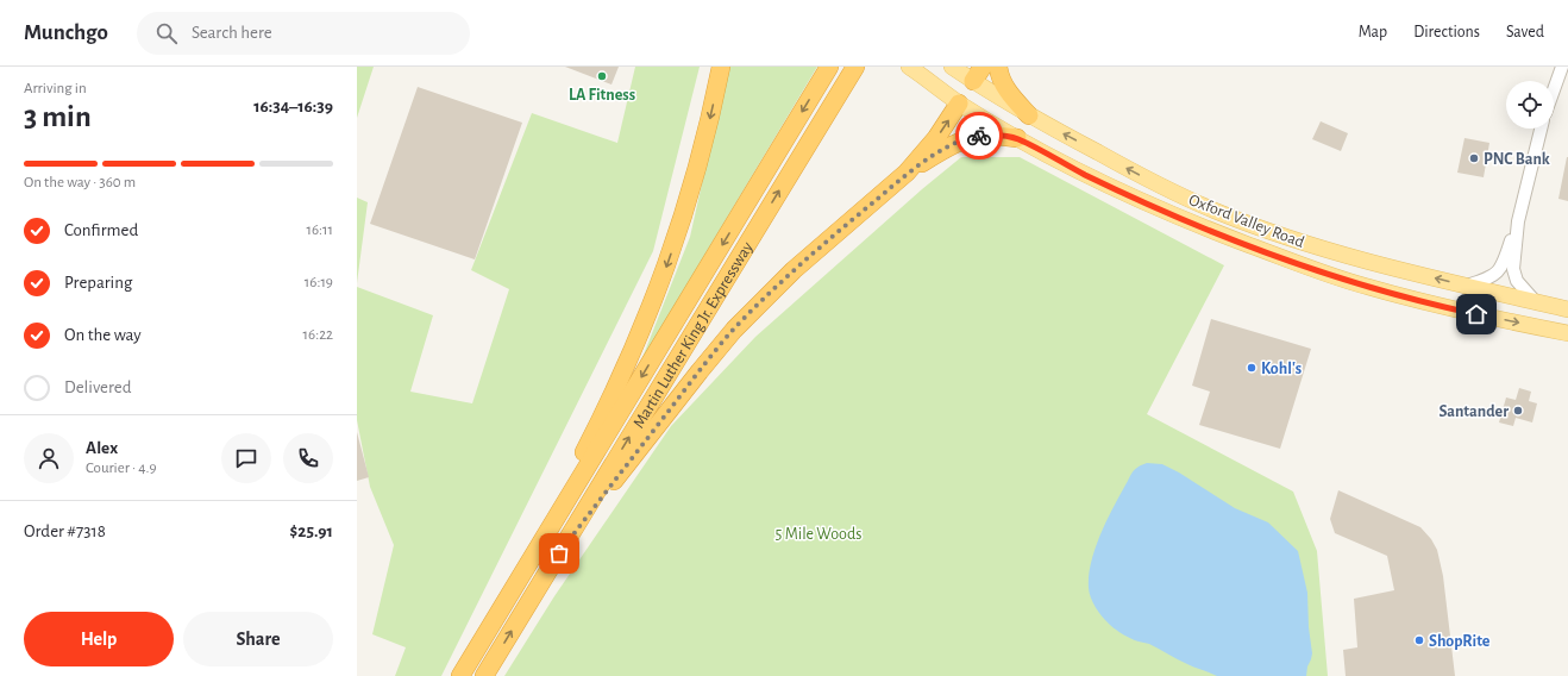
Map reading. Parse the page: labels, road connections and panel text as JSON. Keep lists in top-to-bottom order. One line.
{"streets":{"highway":["Martin Luther King Jr. Expressway"],"main road":["Oxford Valley Road"]},"parks":["5 Mile Woods"],"places":["LA Fitness","PNC Bank","Kohl's","Santander","ShopRite"],"page":{"header":"Munchgo","search":"Search here","nav":["Map","Directions","Saved"],"heading":["3 min","Arriving in","16:34–16:39"],"panel":["Alex","Courier · 4.9","Order #7318","$25.91"],"bar":"On the way · 360 m","list":[["Confirmed","16:11"],["Preparing","16:19"],["On the way","16:22"],"Delivered"],"buttons":["Help","Share"]}}
